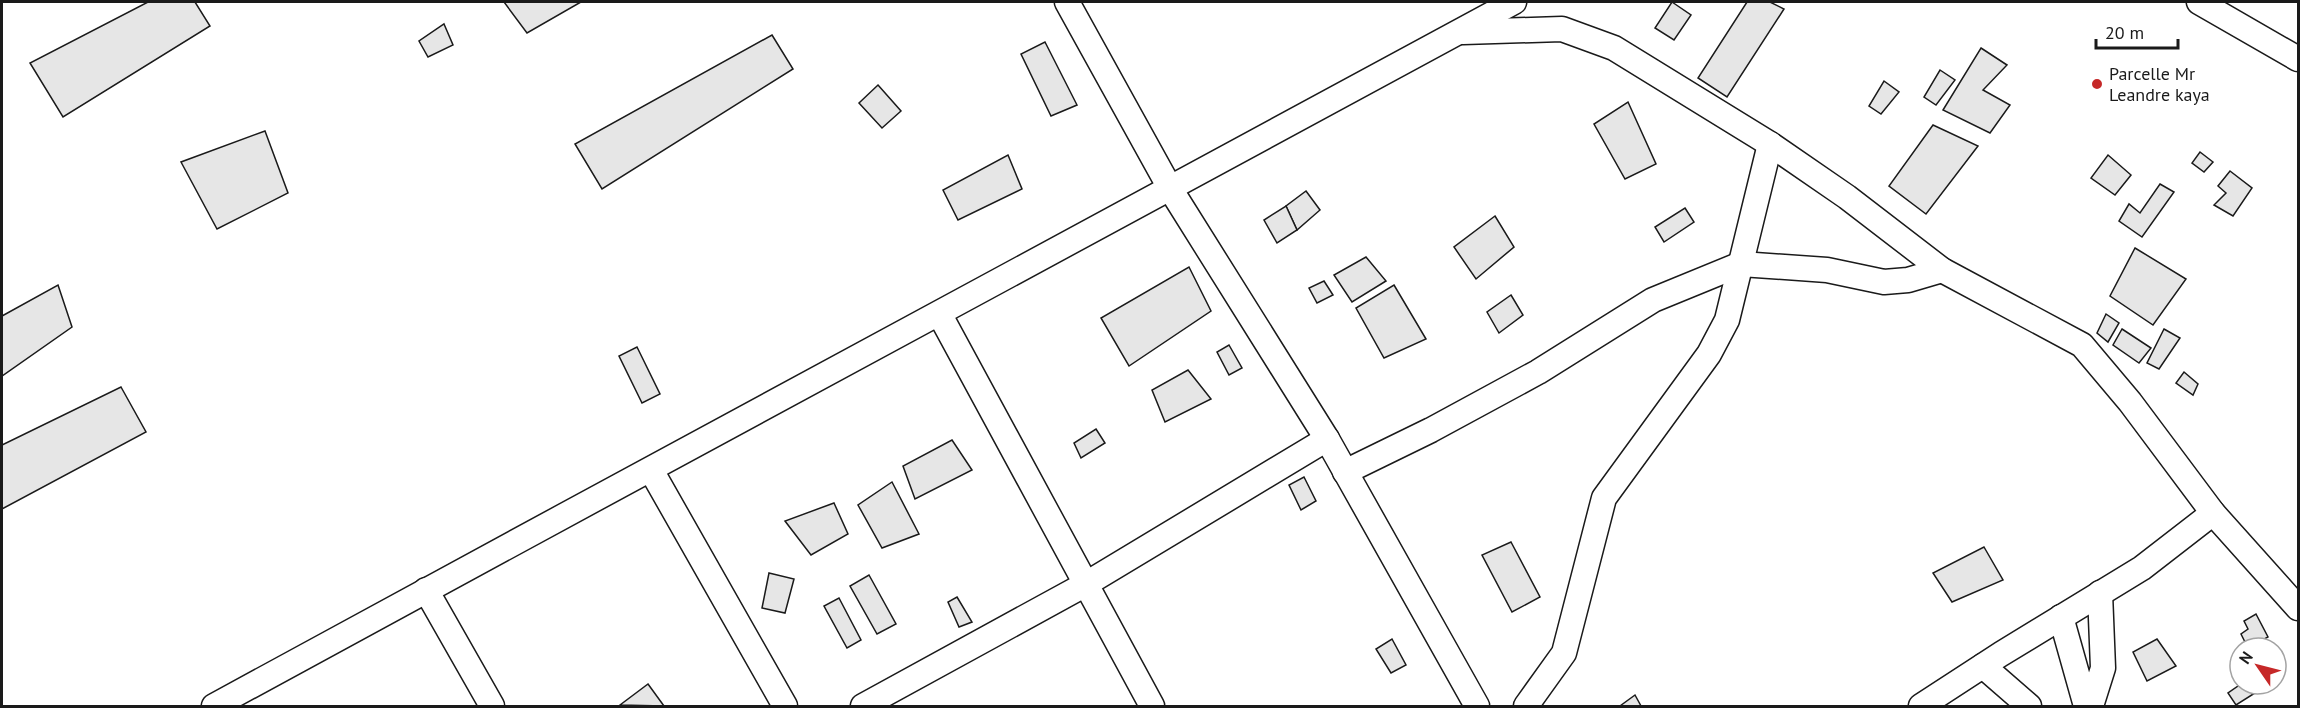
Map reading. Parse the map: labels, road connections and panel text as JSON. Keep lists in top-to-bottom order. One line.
{"places":["Parcelle Mr Leandre kaya"],"scale_bar":"20 m","north":"top left"}
